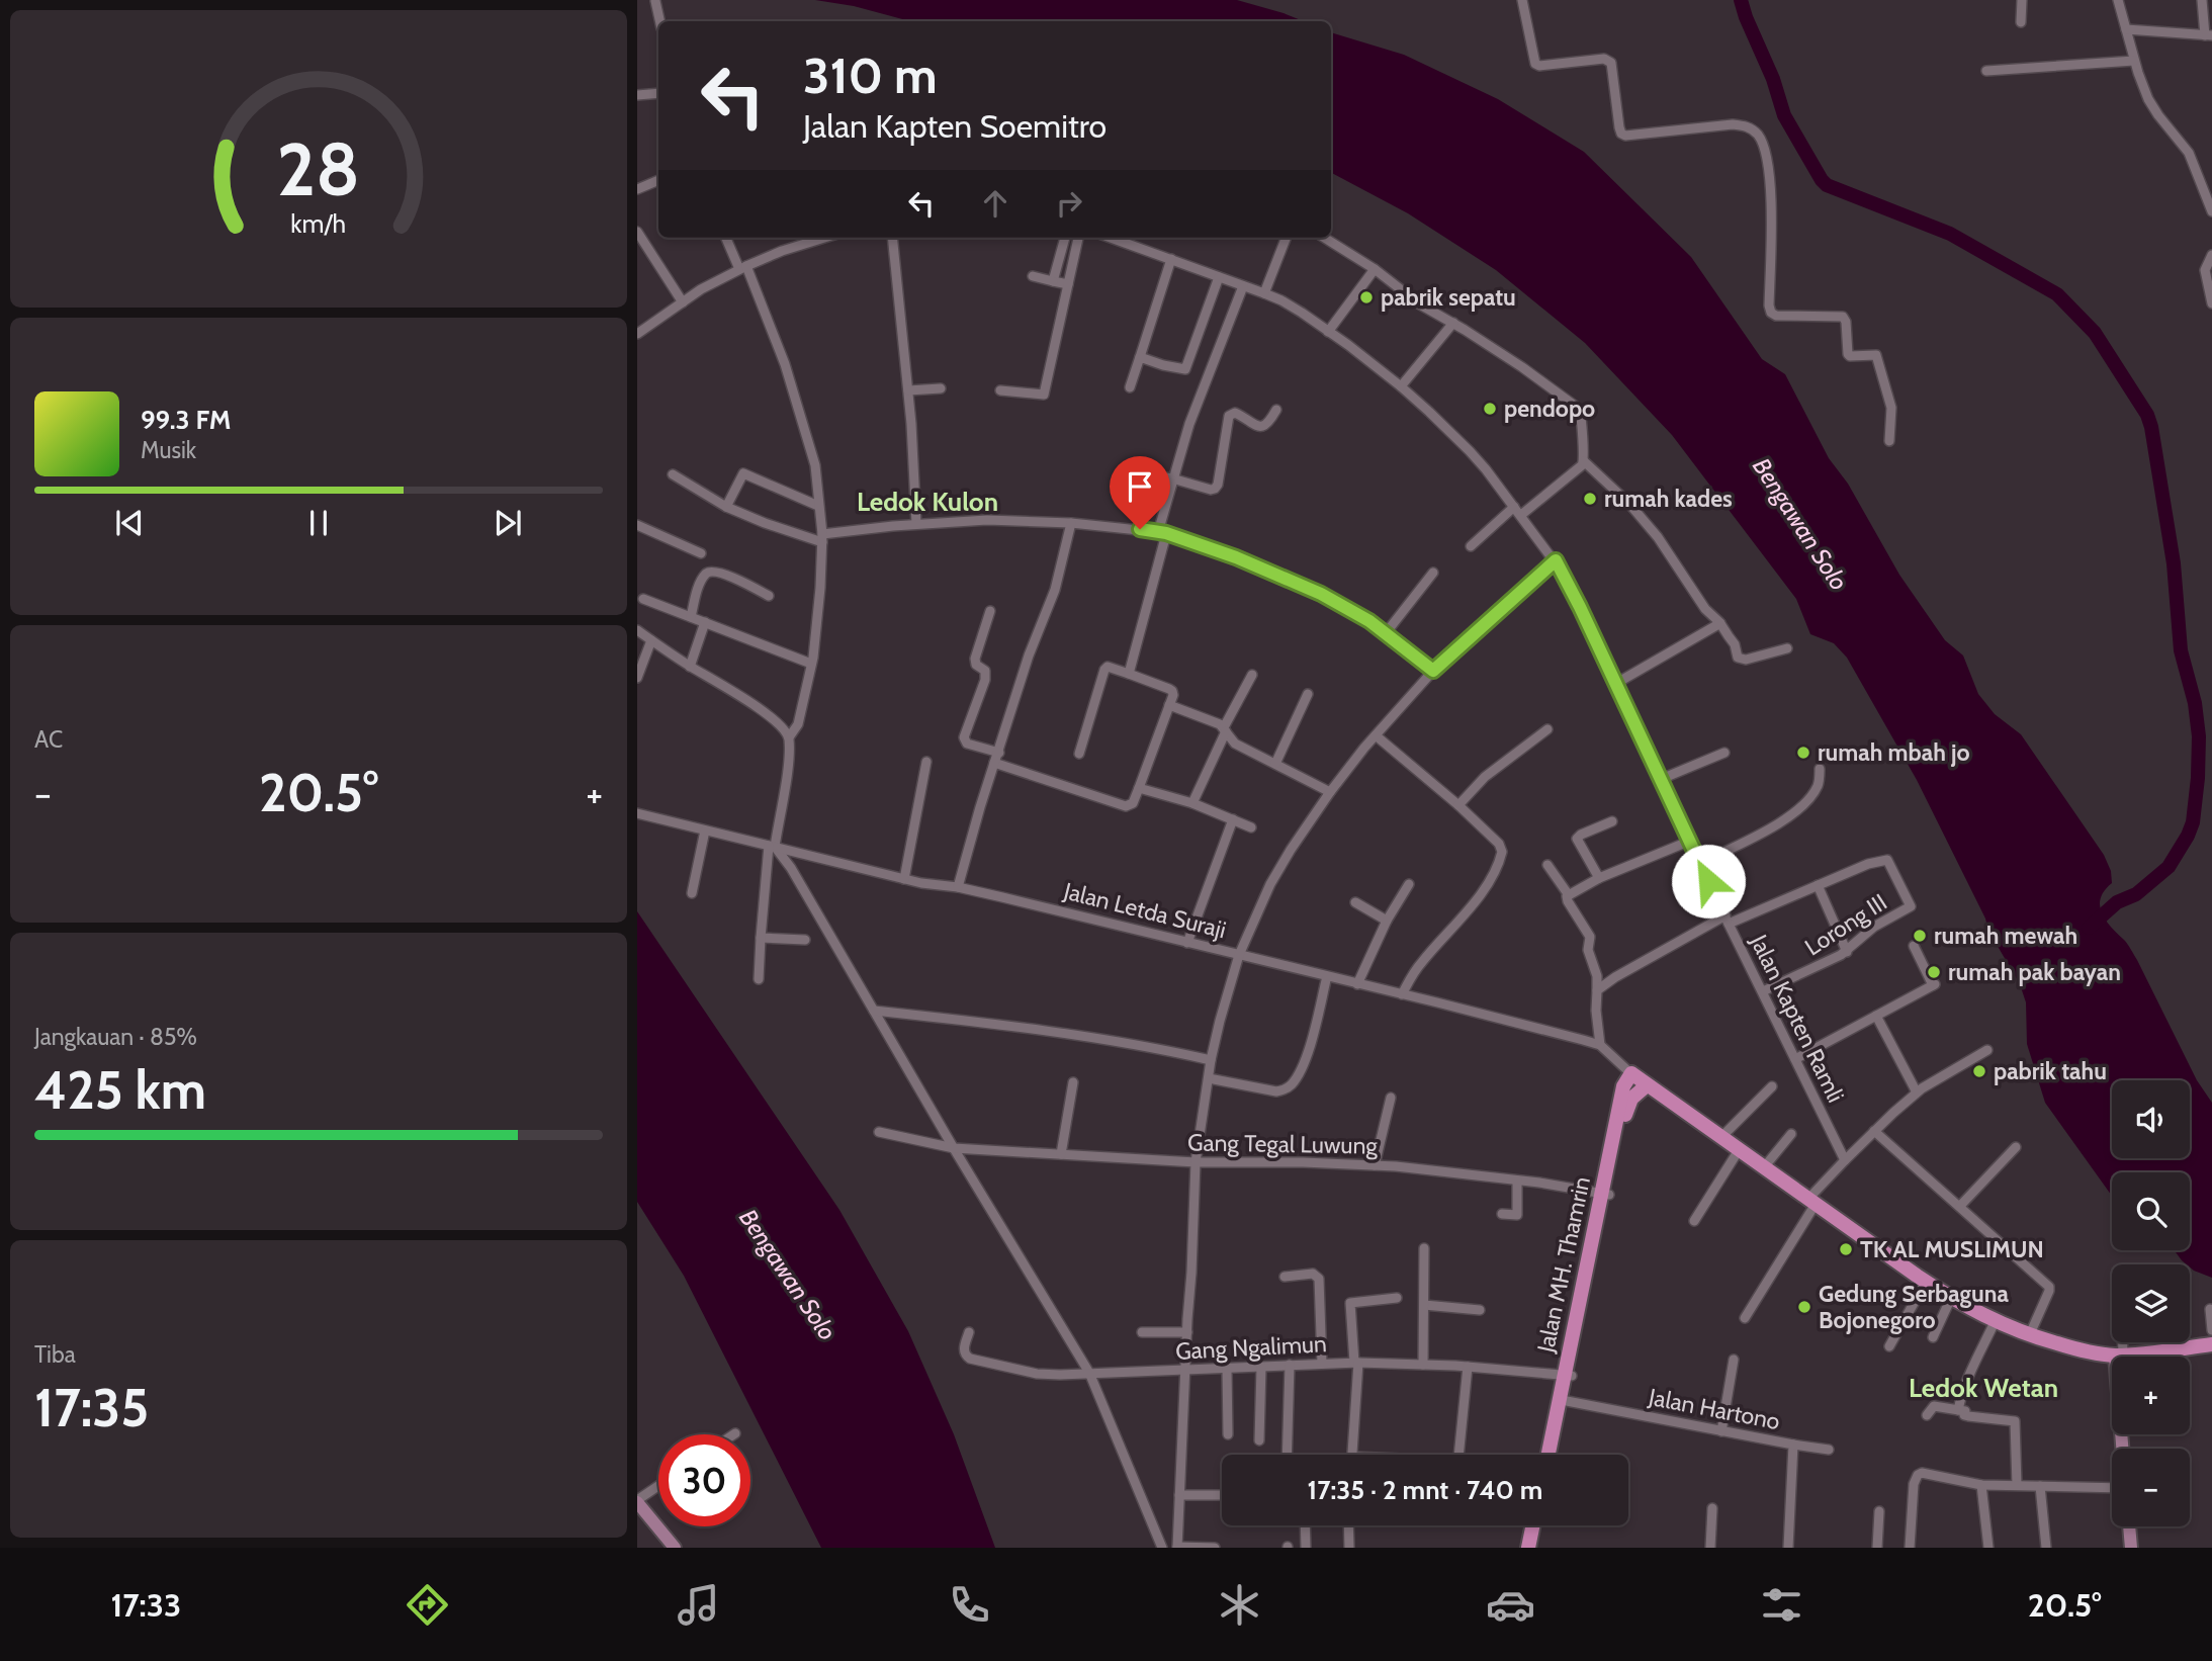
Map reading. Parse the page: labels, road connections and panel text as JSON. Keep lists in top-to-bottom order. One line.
{"streets":{"main road":["Jalan MH. Thamrin"],"street":["Jalan Letda Suraji","Lorong III","Jalan Kapten Ramli","Gang Tegal Luwung","Gang Ngalimun","Jalan Hartono"]},"crossings":[["Jalan Letda Suraji","Jalan MH. Thamrin"],["Lorong III","Jalan Kapten Ramli"],["Gang Tegal Luwung","Jalan MH. Thamrin"],["Jalan MH. Thamrin","Gang Ngalimun"],["Jalan MH. Thamrin","Jalan Hartono"]],"districts":["Ledok Kulon","Ledok Wetan"],"water":["Bengawan Solo"],"places":["pabrik sepatu","pendopo","rumah kades","rumah mbah jo","rumah mewah","rumah pak bayan","pabrik tahu","TK AL MUSLIMUN","Gedung Serbaguna Bojonegoro"],"page":{"turn":["310 m","Jalan Kapten Soemitro"],"song":["99.3 FM","Musik"],"tile":["AC",["Jangkauan · 85%","425 km"],["Tiba","17:35"]],"heat":["−","20.5°","+"],"map_buttons":["+","−"],"limit":"30","trip":"17:35 · 2 mnt · 740 m","tabs":["17:33","20.5°"],"gauge":["28","km/h"]}}
